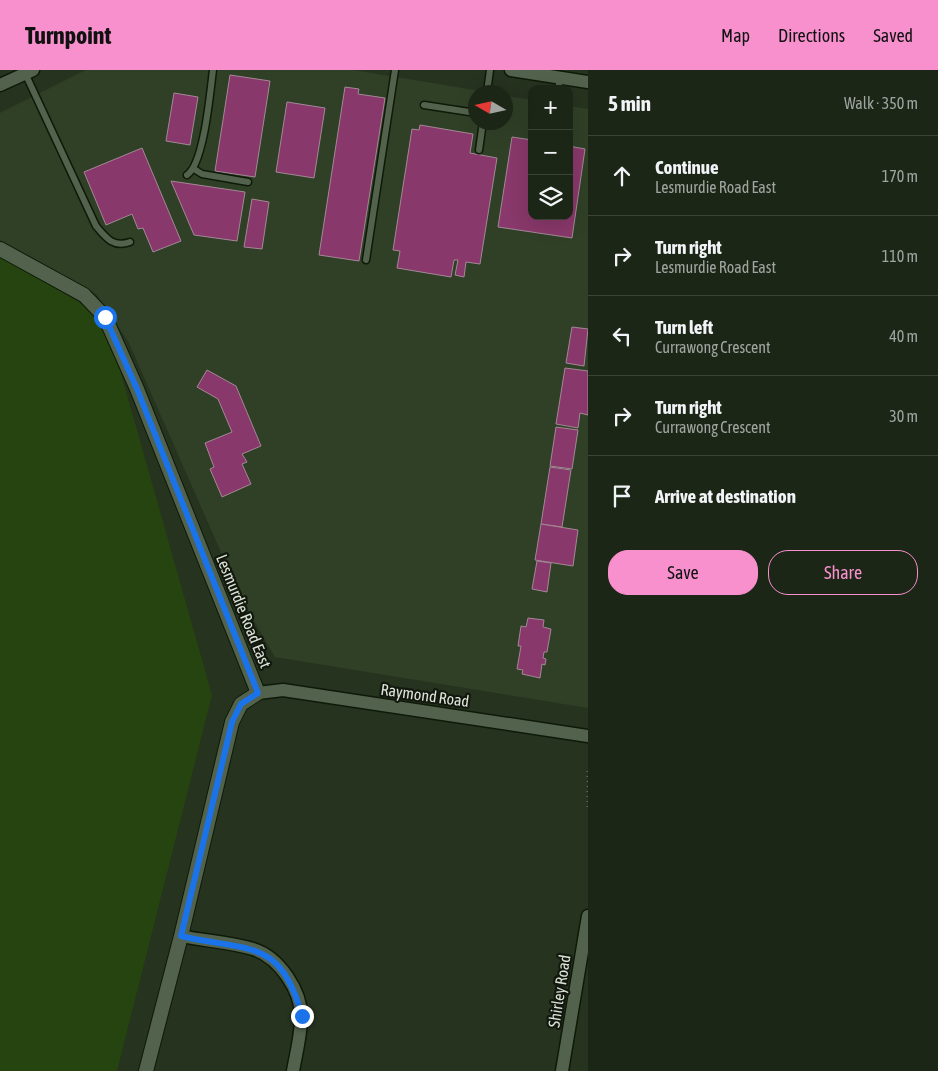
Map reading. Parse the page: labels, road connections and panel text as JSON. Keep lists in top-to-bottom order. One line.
{"streets":{"street":["Lesmurdie Road East","Raymond Road","Shirley Road"]},"crossings":[["Lesmurdie Road East","Raymond Road"]],"north":"left","page":{"header":"Turnpoint","nav":["Map","Directions","Saved"],"heading":["5 min","Walk · 350 m"],"map_buttons":["+","−"],"list":[["Continue","Lesmurdie Road East","170 m"],["Turn right","Lesmurdie Road East","110 m"],["Turn left","Currawong Crescent","40 m"],["Turn right","Currawong Crescent","30 m"],"Arrive at destination"],"buttons":["Save","Share"]}}
